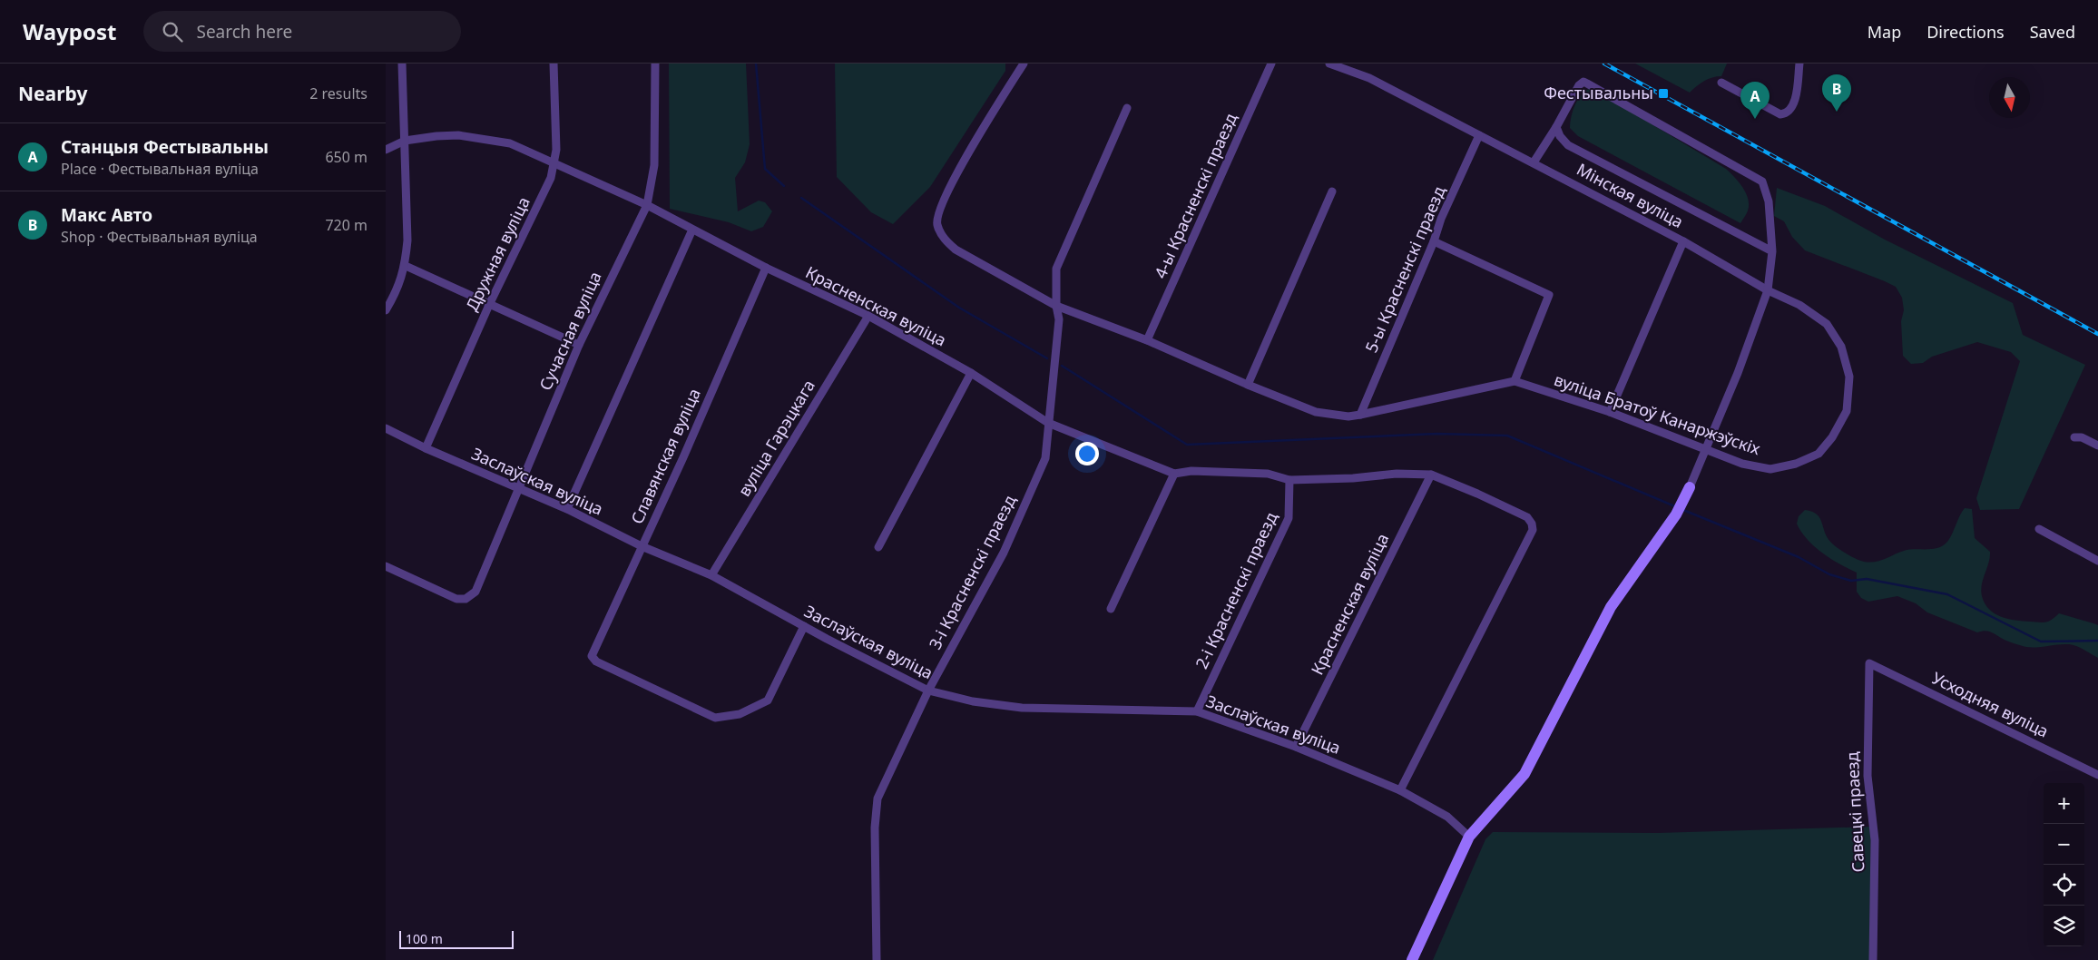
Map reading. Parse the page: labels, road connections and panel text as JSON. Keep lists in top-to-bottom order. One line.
{"streets":{"street":["4-ы Красненскі праезд","Мінская вуліца","Дружная вуліца","5-ы Красненскі праезд","Красненская вуліца","Сучасная вуліца","вуліца Братоў Канаржэўскіх","вуліца Гарэцкага","Славянская вуліца","Заслаўская вуліца","3-і Красненскі праезд","2-і Красненскі праезд","Усходняя вуліца","Савецкі праезд"]},"crossings":[["Мінская вуліца","5-ы Красненскі праезд"],["Мінская вуліца","вуліца Братоў Канаржэўскіх"],["Дружная вуліца","Красненская вуліца"],["Дружная вуліца","Заслаўская вуліца"],["Красненская вуліца","Сучасная вуліца"],["Красненская вуліца","вуліца Гарэцкага"],["Красненская вуліца","Славянская вуліца"],["Красненская вуліца","Заслаўская вуліца"],["Красненская вуліца","3-і Красненскі праезд"],["Красненская вуліца","2-і Красненскі праезд"],["Сучасная вуліца","Заслаўская вуліца"],["вуліца Гарэцкага","Заслаўская вуліца"],["Славянская вуліца","Заслаўская вуліца"],["Заслаўская вуліца","3-і Красненскі праезд"],["Заслаўская вуліца","2-і Красненскі праезд"],["Усходняя вуліца","Савецкі праезд"]],"places":{"transit":["Фестывальны"]},"scale_bar":"100 m","north":"bottom","page":{"header":"Waypost","search":"Search here","nav":["Map","Directions","Saved"],"heading":["Nearby","2 results"],"pins":["B","A"],"list":[{"mark":"A","name":"Станцыя Фестывальны","note":"Place · Фестывальная вуліца","value":"650 m"},{"mark":"B","name":"Макс Авто","note":"Shop · Фестывальная вуліца","value":"720 m"}],"map_buttons":["+","−"],"scale":"100 m"}}
